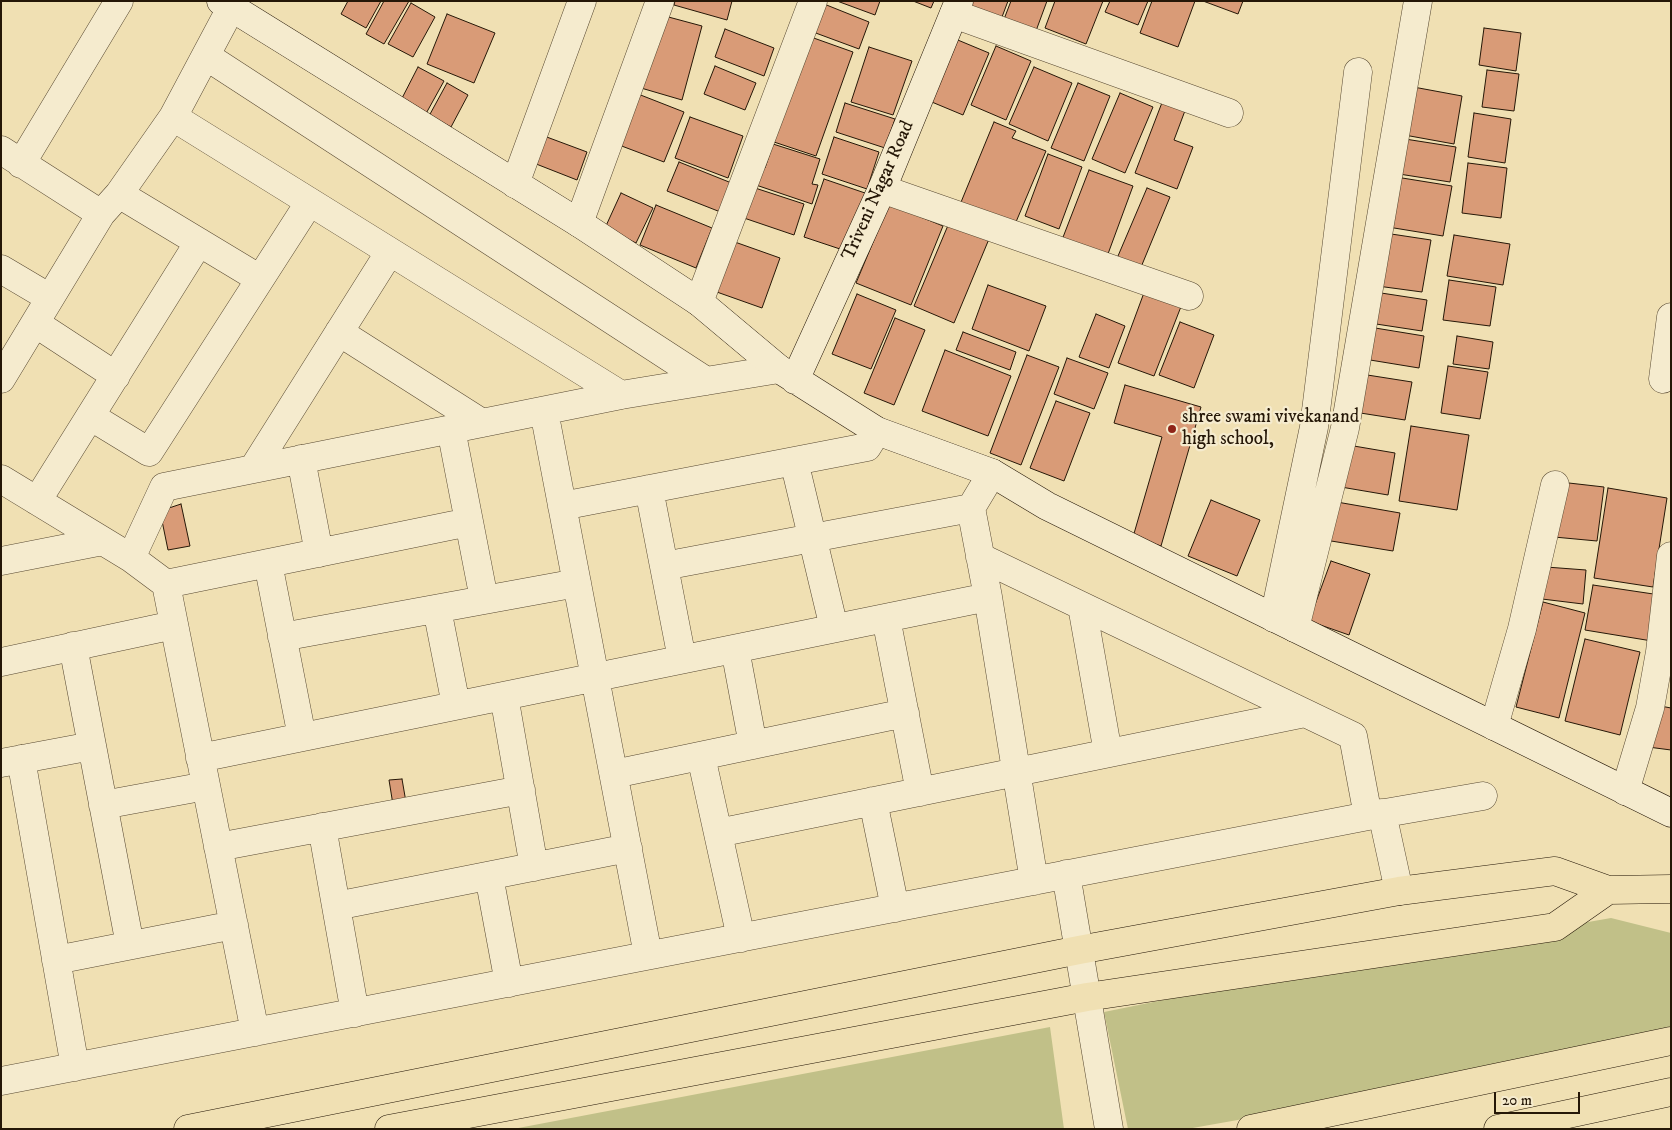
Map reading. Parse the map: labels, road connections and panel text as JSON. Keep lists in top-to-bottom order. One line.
{"streets":{"street":["Triveni Nagar Road"]},"places":["shree swami vivekanand high school,"],"scale_bar":"20 m"}
